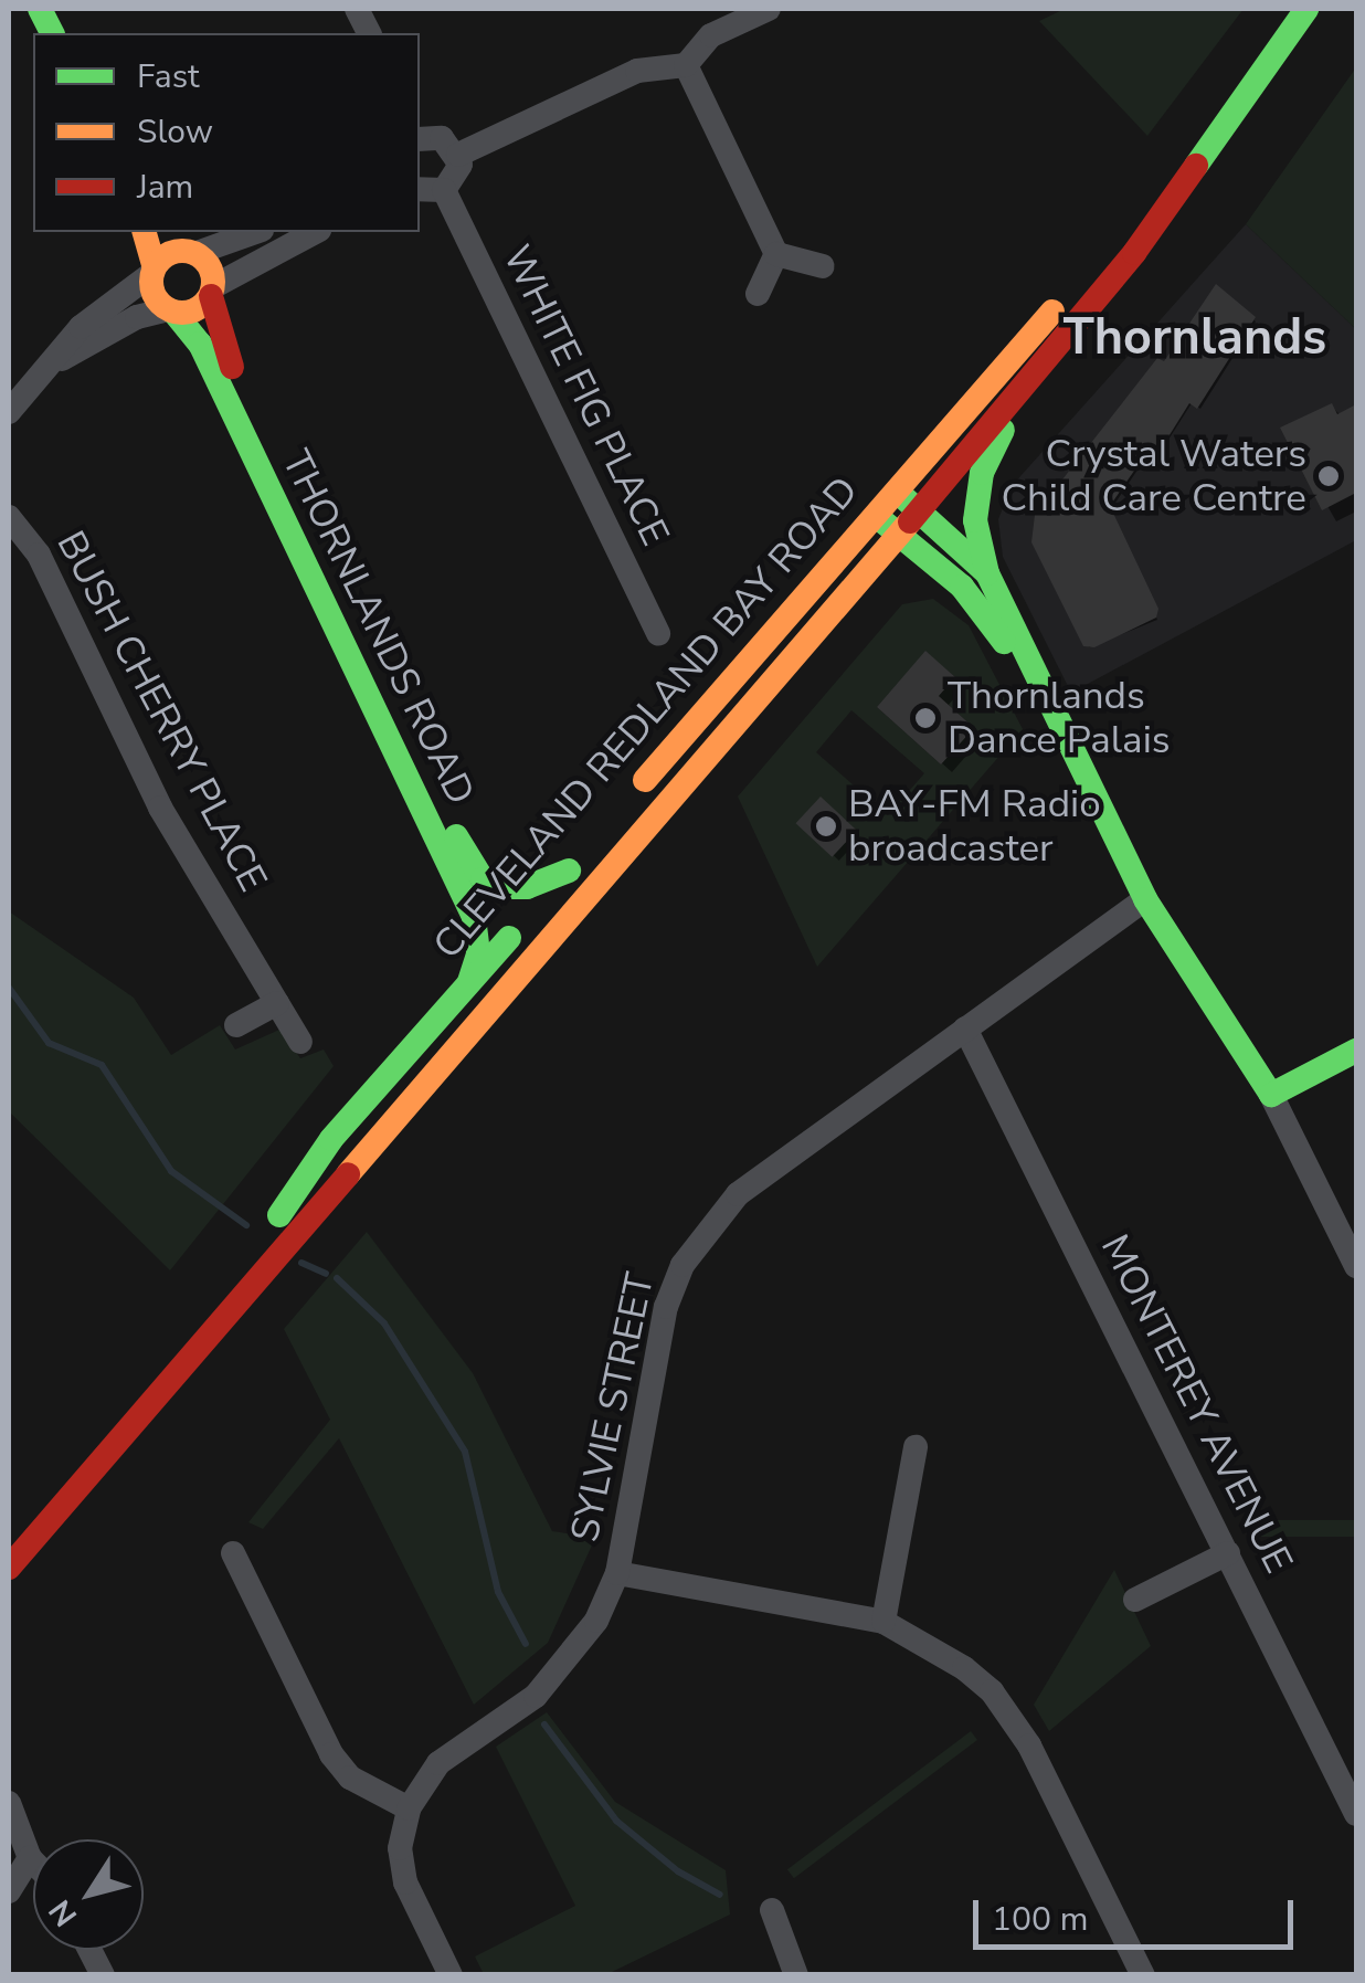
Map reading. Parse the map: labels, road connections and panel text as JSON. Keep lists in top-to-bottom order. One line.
{"streets":{"main road":["THORNLANDS ROAD","CLEVELAND REDLAND BAY ROAD"],"street":["WHITE FIG PLACE","BUSH CHERRY PLACE","MONTEREY AVENUE","SYLVIE STREET"]},"crossings":[["THORNLANDS ROAD","CLEVELAND REDLAND BAY ROAD"],["MONTEREY AVENUE","SYLVIE STREET"]],"districts":["Thornlands"],"places":["Crystal Waters Child Care Centre","Thornlands Dance Palais","BAY-FM Radio broadcaster"],"legend":["Fast","Slow","Jam"],"scale_bar":"100 m","north":"bottom left"}
